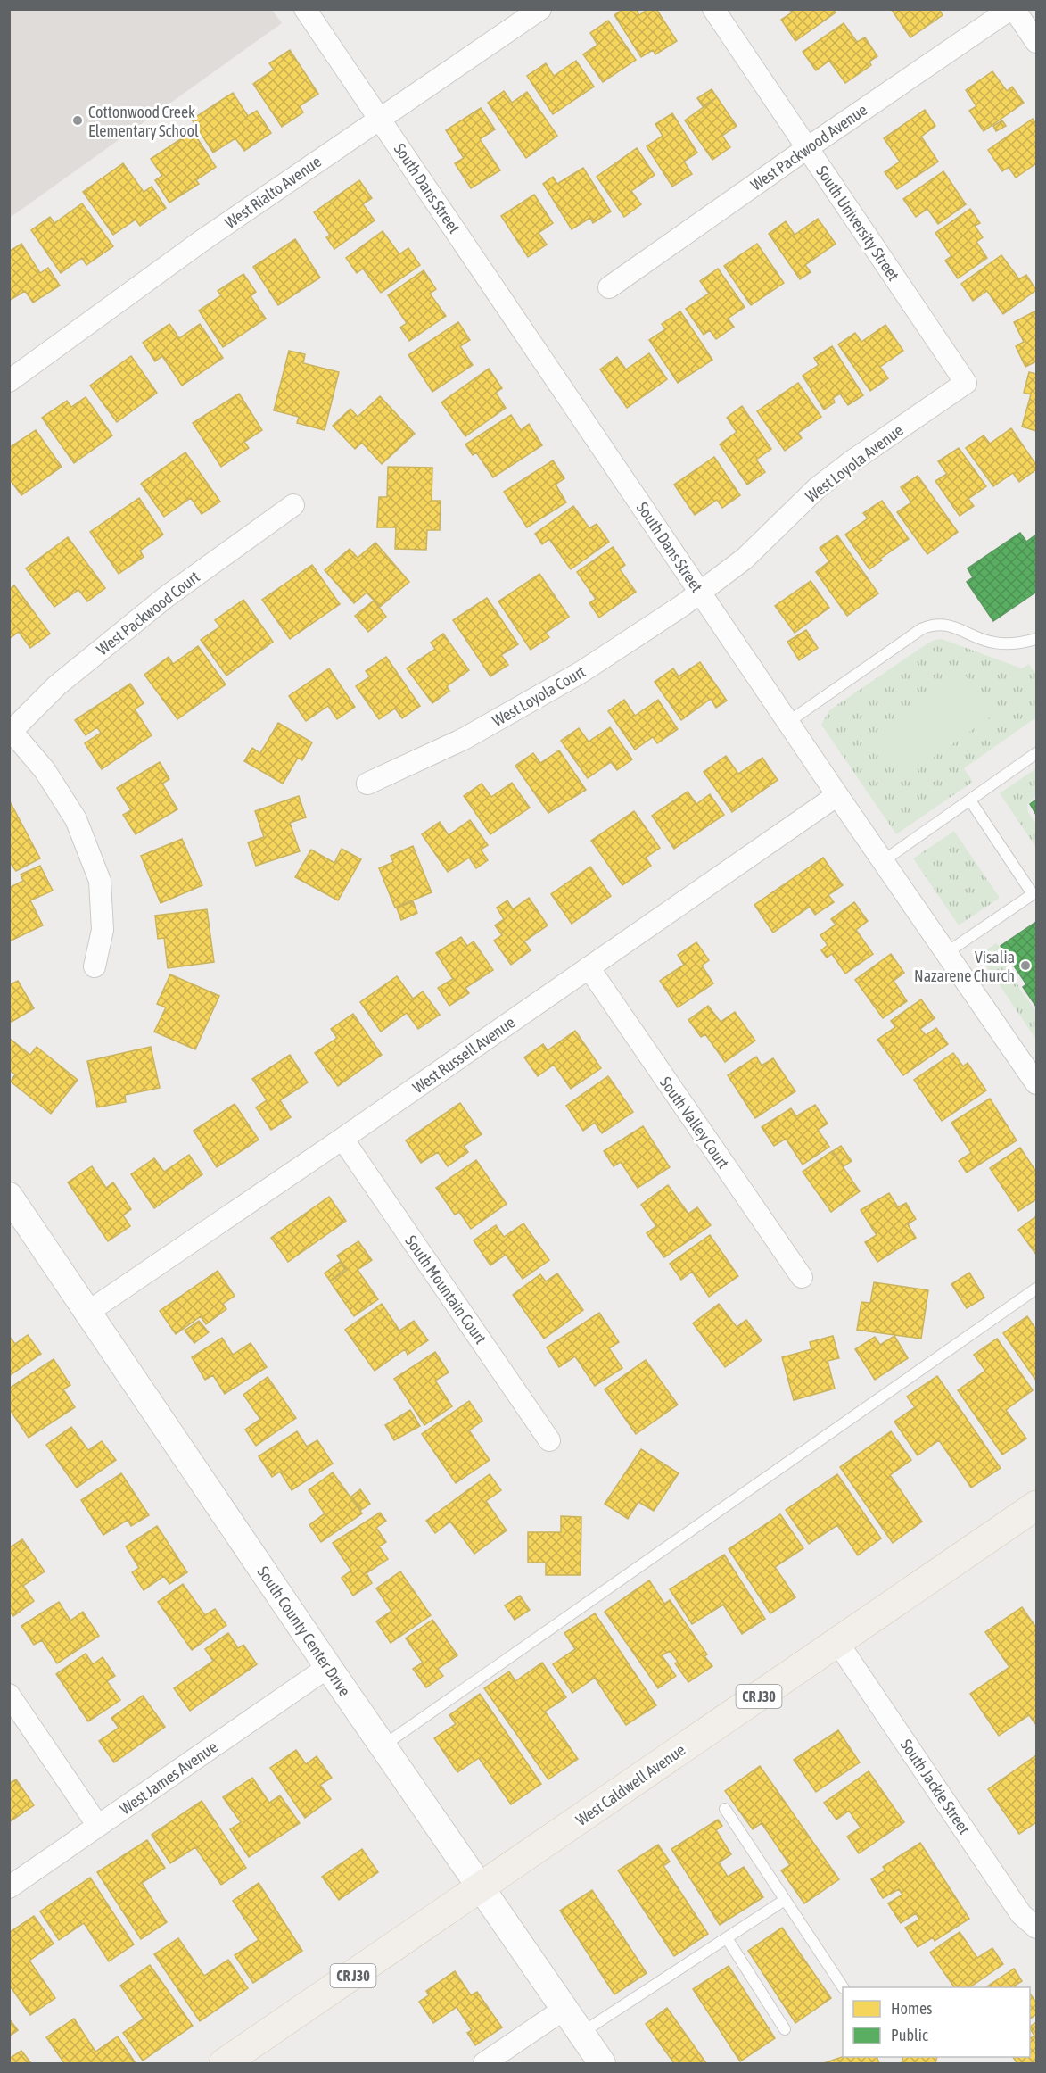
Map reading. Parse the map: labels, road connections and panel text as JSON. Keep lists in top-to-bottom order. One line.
{"streets":{"main road":["CR J30","West Caldwell Avenue"],"street":["West Packwood Avenue","South Dans Street","West Rialto Avenue","South University Street","West Loyola Avenue","West Packwood Court","West Loyola Court","West Russell Avenue","South Valley Court","South Mountain Court","South County Center Drive","West James Avenue","South Jackie Street"]},"crossings":[["West Packwood Avenue","South University Street"],["South Dans Street","West Rialto Avenue"],["South Dans Street","West Loyola Avenue"],["South Dans Street","West Loyola Court"],["South Dans Street","West Russell Avenue"],["South University Street","West Loyola Avenue"],["West Loyola Avenue","West Loyola Court"],["West Russell Avenue","South Valley Court"],["West Russell Avenue","South Mountain Court"],["West Russell Avenue","South County Center Drive"],["South County Center Drive","West James Avenue"],["South County Center Drive","West Caldwell Avenue"],["West Caldwell Avenue","South Jackie Street"]],"places":["Cottonwood Creek Elementary School","Visalia Nazarene Church"],"legend":["Homes","Public"]}
